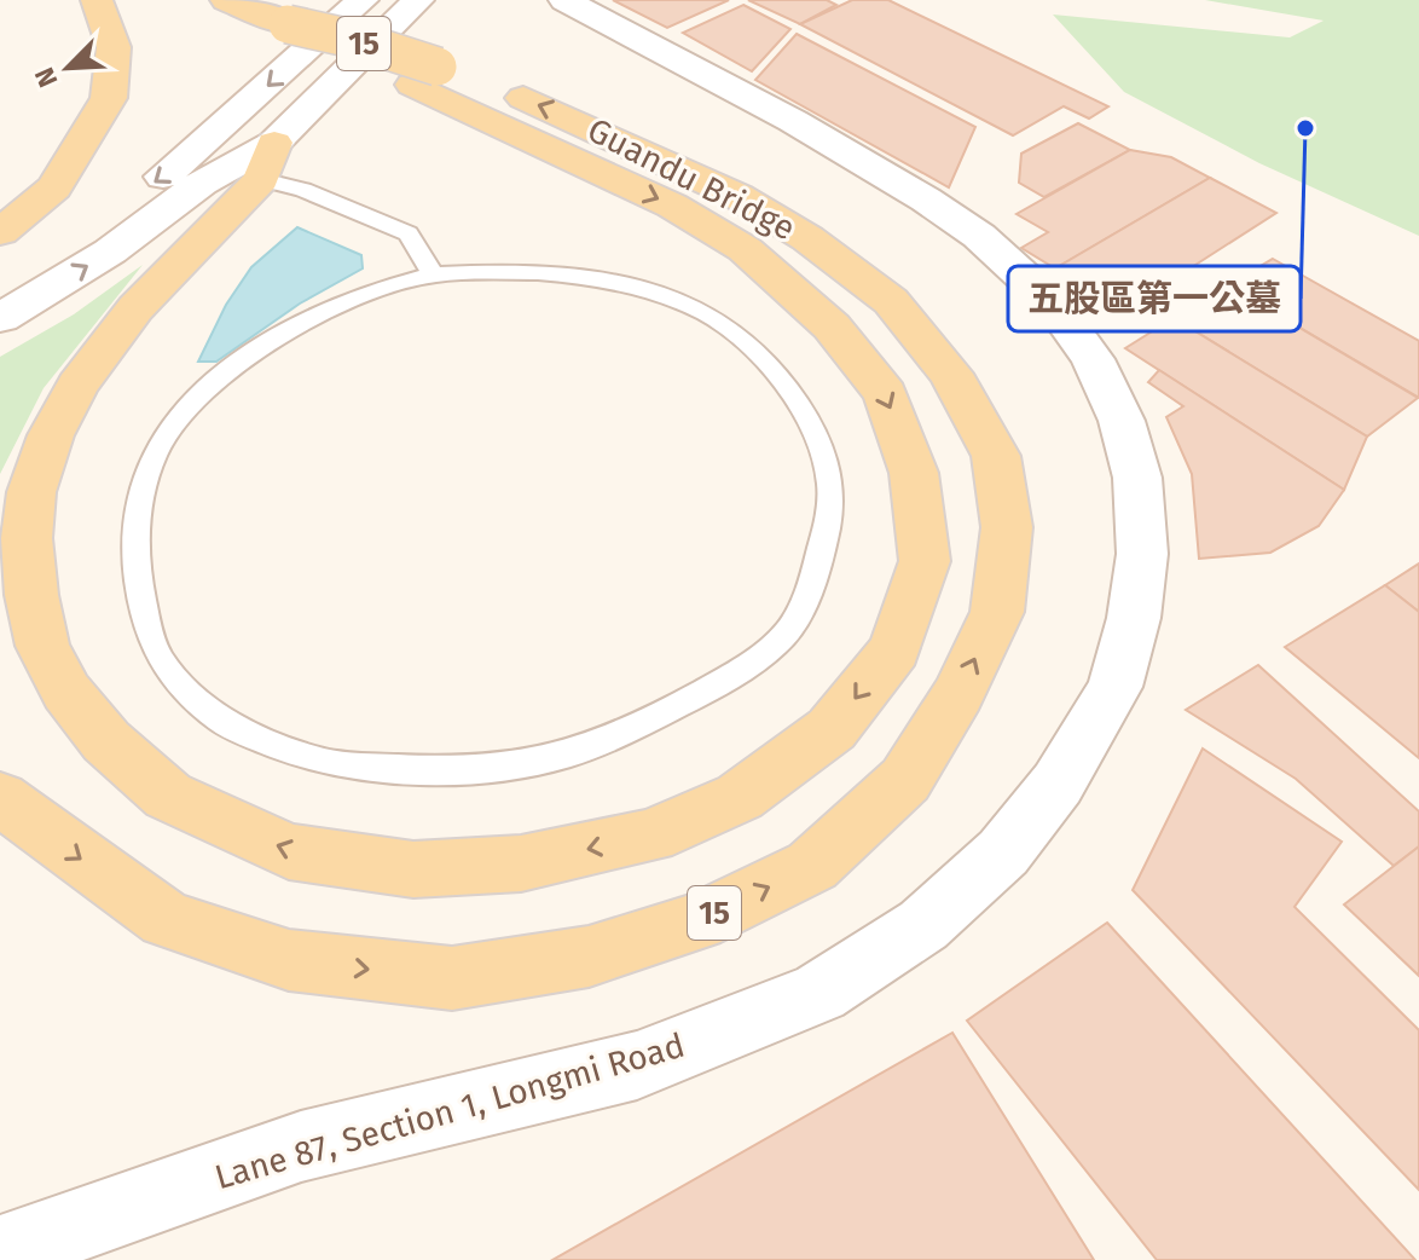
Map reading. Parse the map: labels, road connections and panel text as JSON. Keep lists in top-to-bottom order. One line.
{"streets":{"main road":["15","Guandu Bridge"],"street":["Lane 87, Section 1, Longmi Road"]},"crossings":[["15","Guandu Bridge"]],"places":["五股區第一公墓"],"north":"bottom left"}
